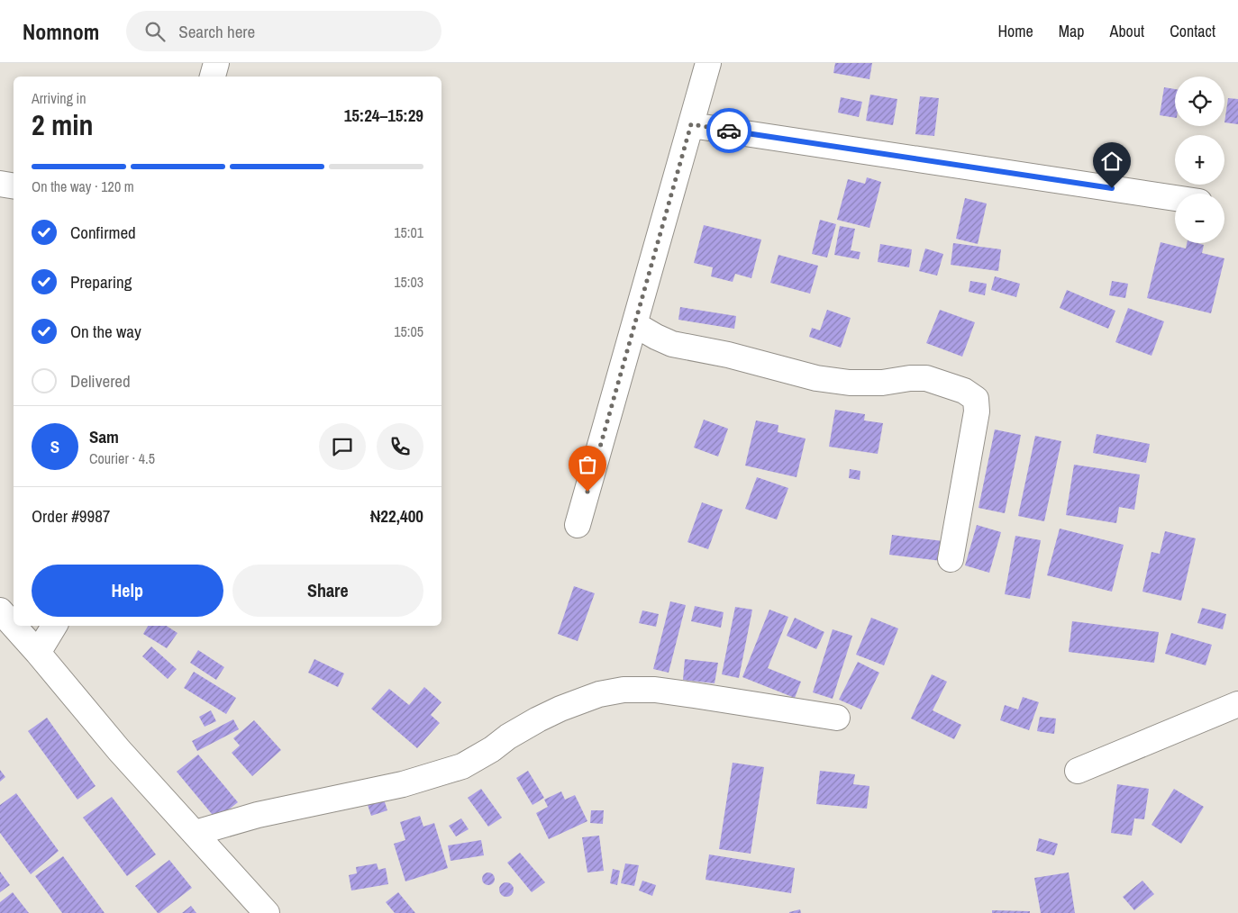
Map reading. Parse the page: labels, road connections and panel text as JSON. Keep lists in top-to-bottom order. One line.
{"page":{"header":"Nomnom","search":"Search here","nav":["Home","Map","About","Contact"],"map_buttons":["+","−"],"heading":["2 min","Arriving in","15:24–15:29"],"panel":["Sam","Courier · 4.5","Order #9987","₦22,400"],"bar":"On the way · 120 m","list":[["Confirmed","15:01"],["Preparing","15:03"],["On the way","15:05"],"Delivered"],"round":"S","buttons":["Help","Share"]}}
